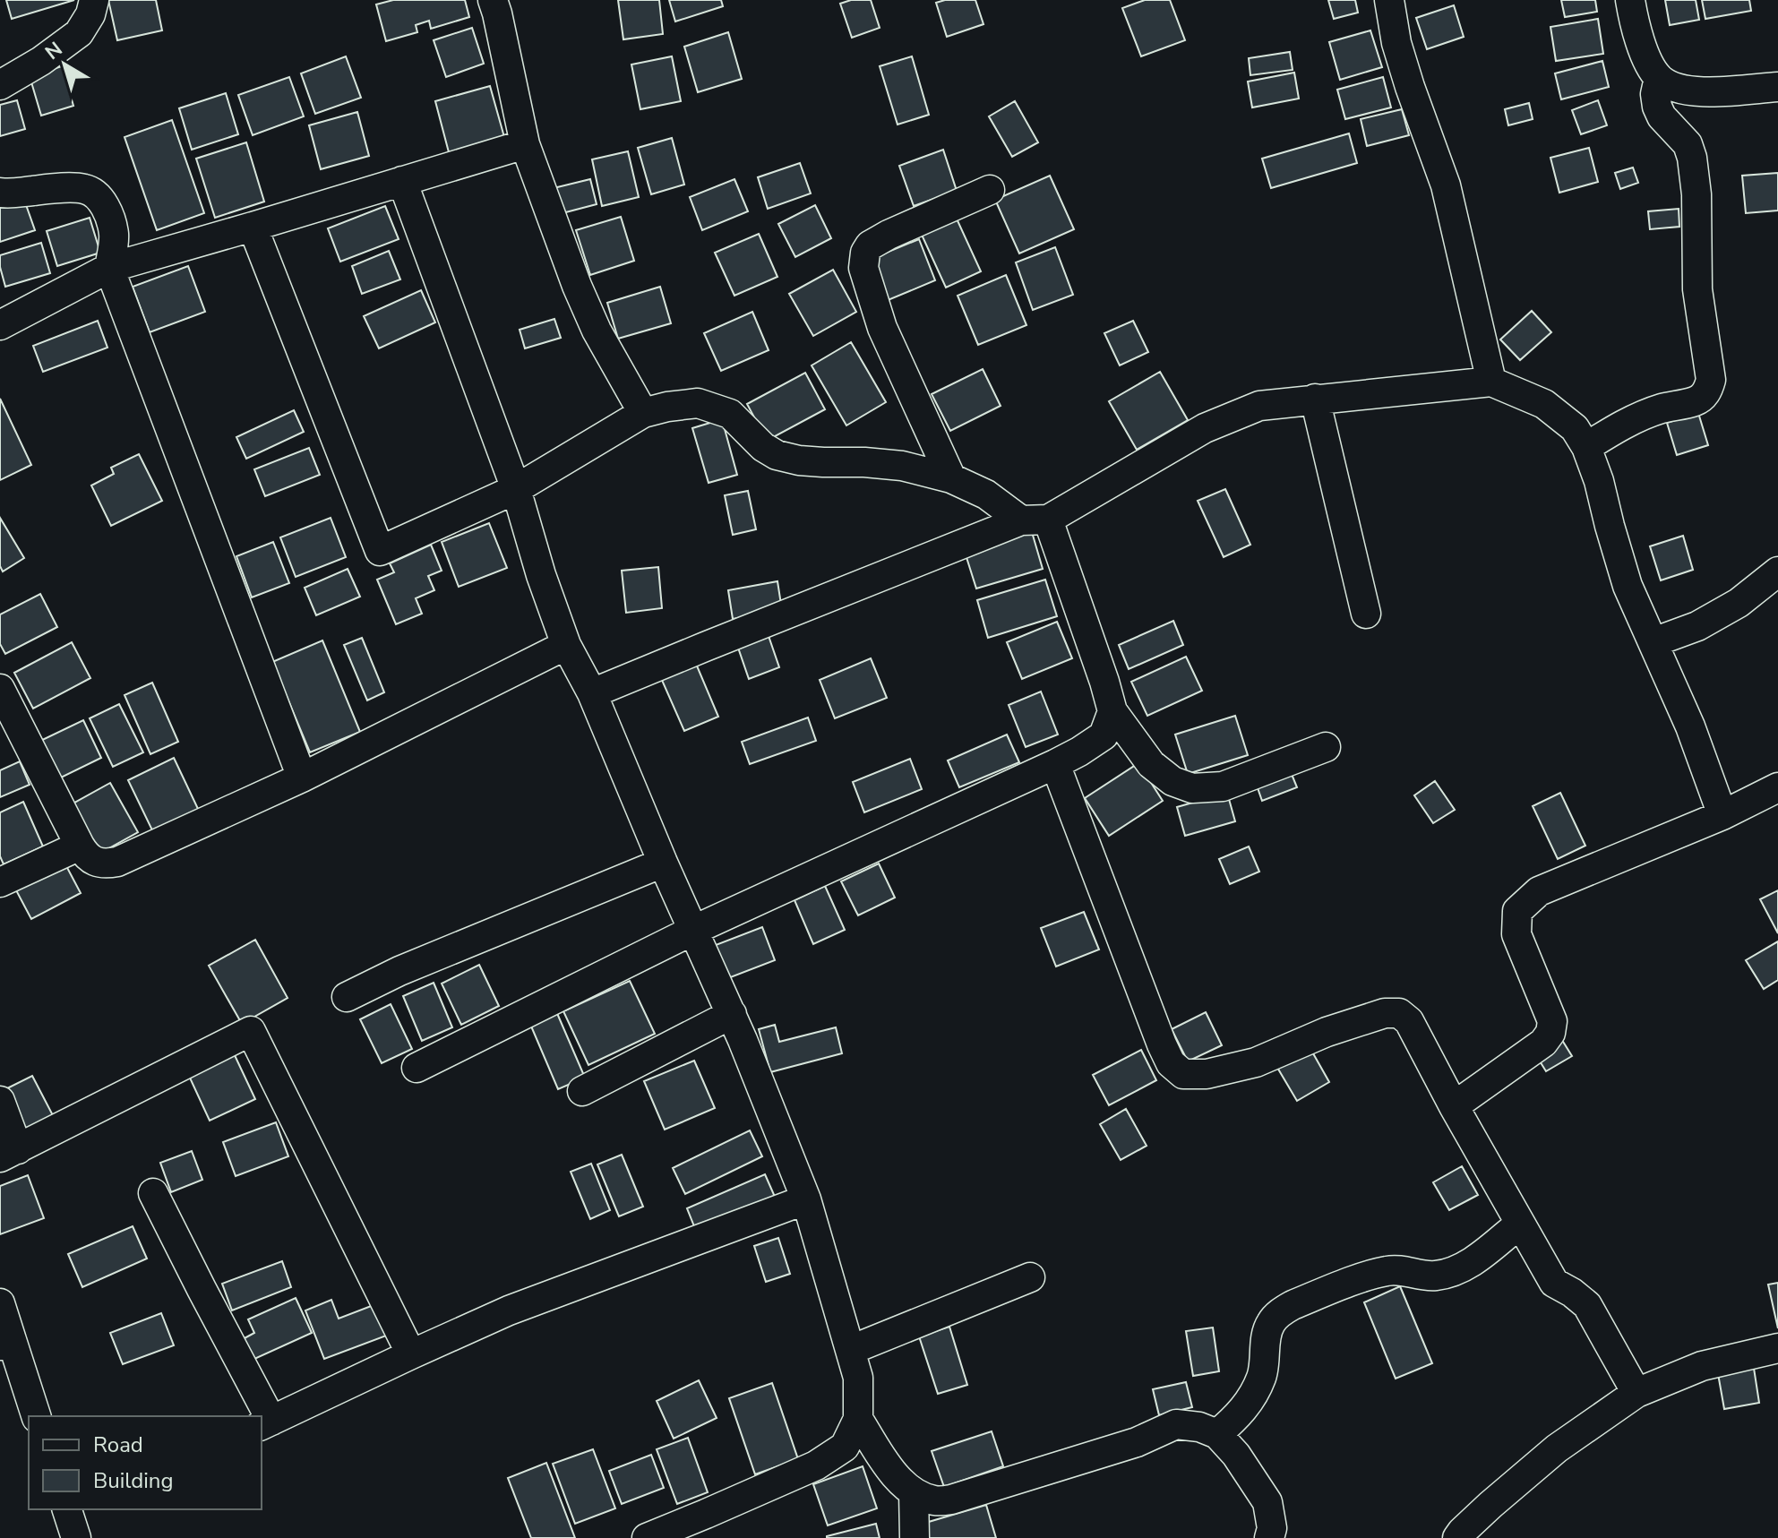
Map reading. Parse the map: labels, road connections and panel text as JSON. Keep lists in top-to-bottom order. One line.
{"legend":["Road","Building"],"north":"top left"}
